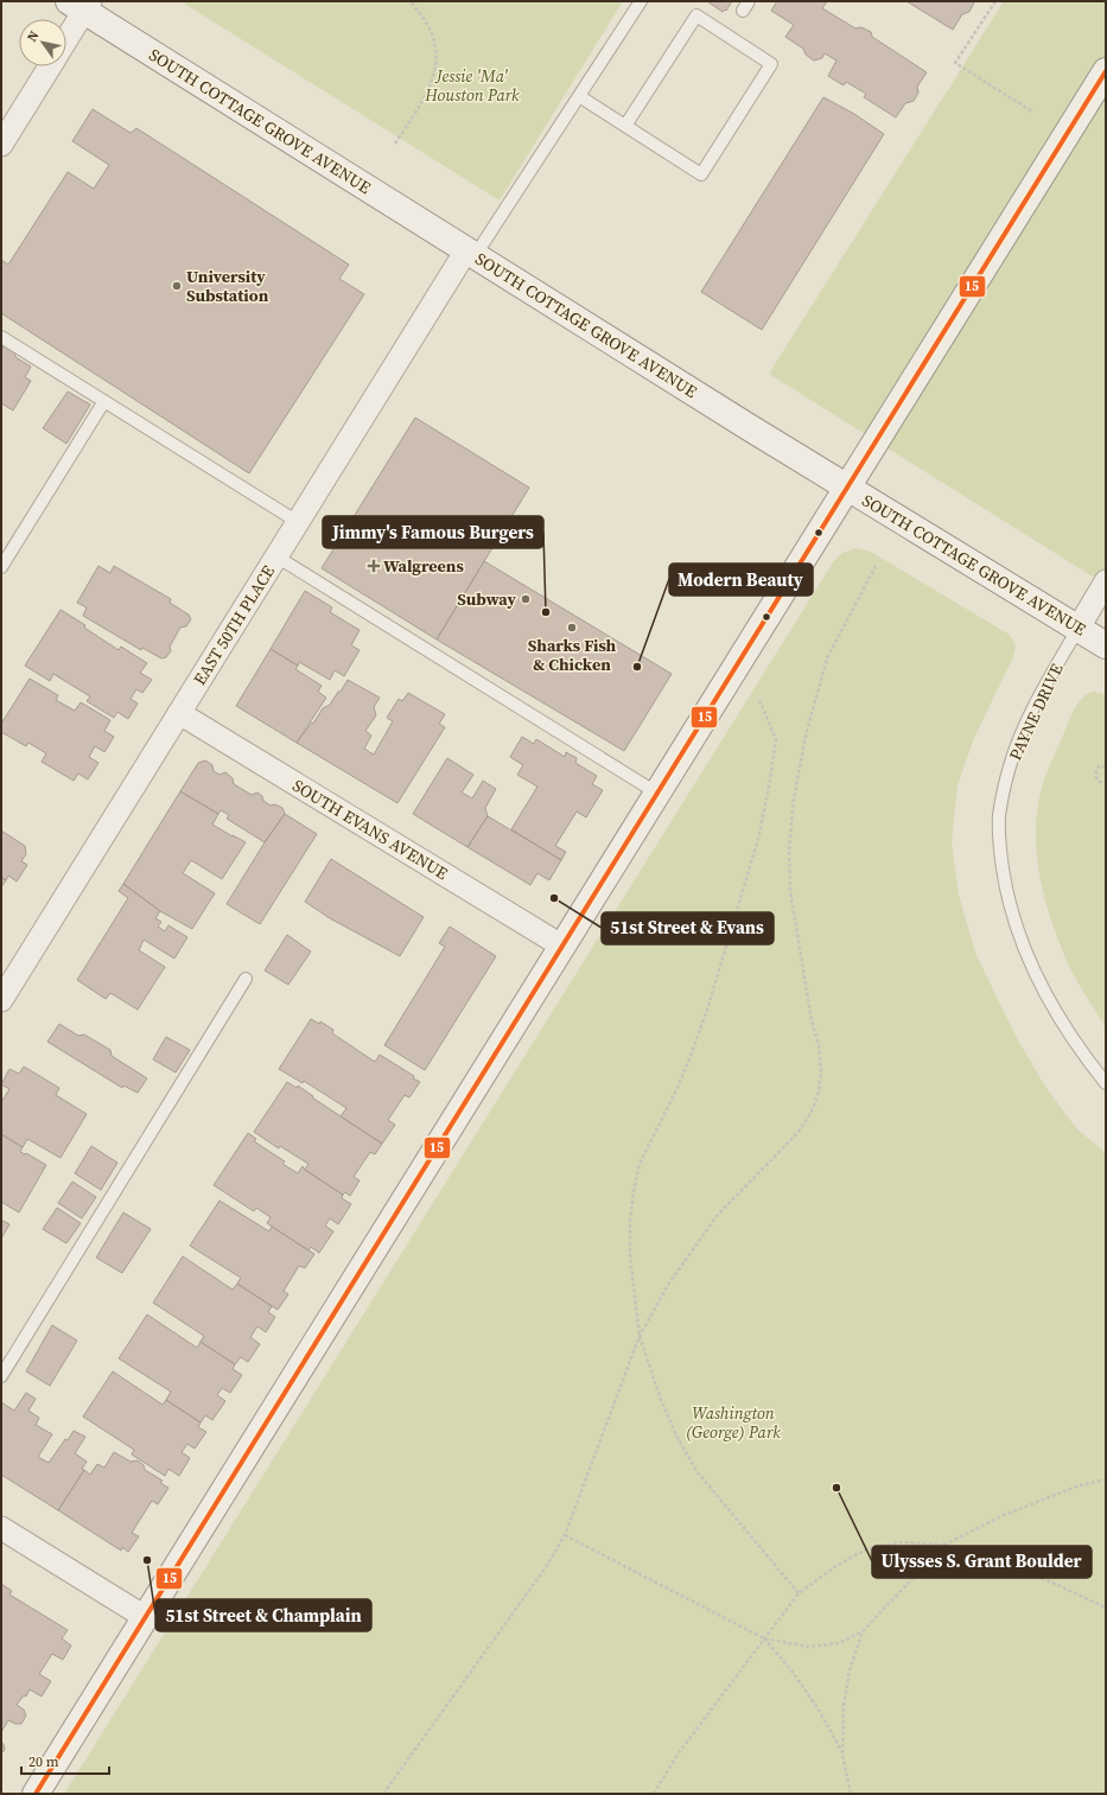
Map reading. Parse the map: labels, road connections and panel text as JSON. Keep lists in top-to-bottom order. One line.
{"streets":{"main road":["SOUTH COTTAGE GROVE AVENUE"],"street":["EAST 50TH PLACE","PAYNE DRIVE","SOUTH EVANS AVENUE"]},"crossings":[["SOUTH COTTAGE GROVE AVENUE","EAST 50TH PLACE"],["SOUTH COTTAGE GROVE AVENUE","PAYNE DRIVE"],["EAST 50TH PLACE","SOUTH EVANS AVENUE"]],"parks":["Jessie 'Ma' Houston Park","Washington (George) Park"],"places":{"other":["University Substation","Subway","Jimmy's Famous Burgers","Sharks Fish & Chicken","Modern Beauty","51st Street & Evans","Ulysses S. Grant Boulder","51st Street & Champlain"],"health":["Walgreens"]},"lines":["transit line 15"],"scale_bar":"20 m","north":"top left"}
